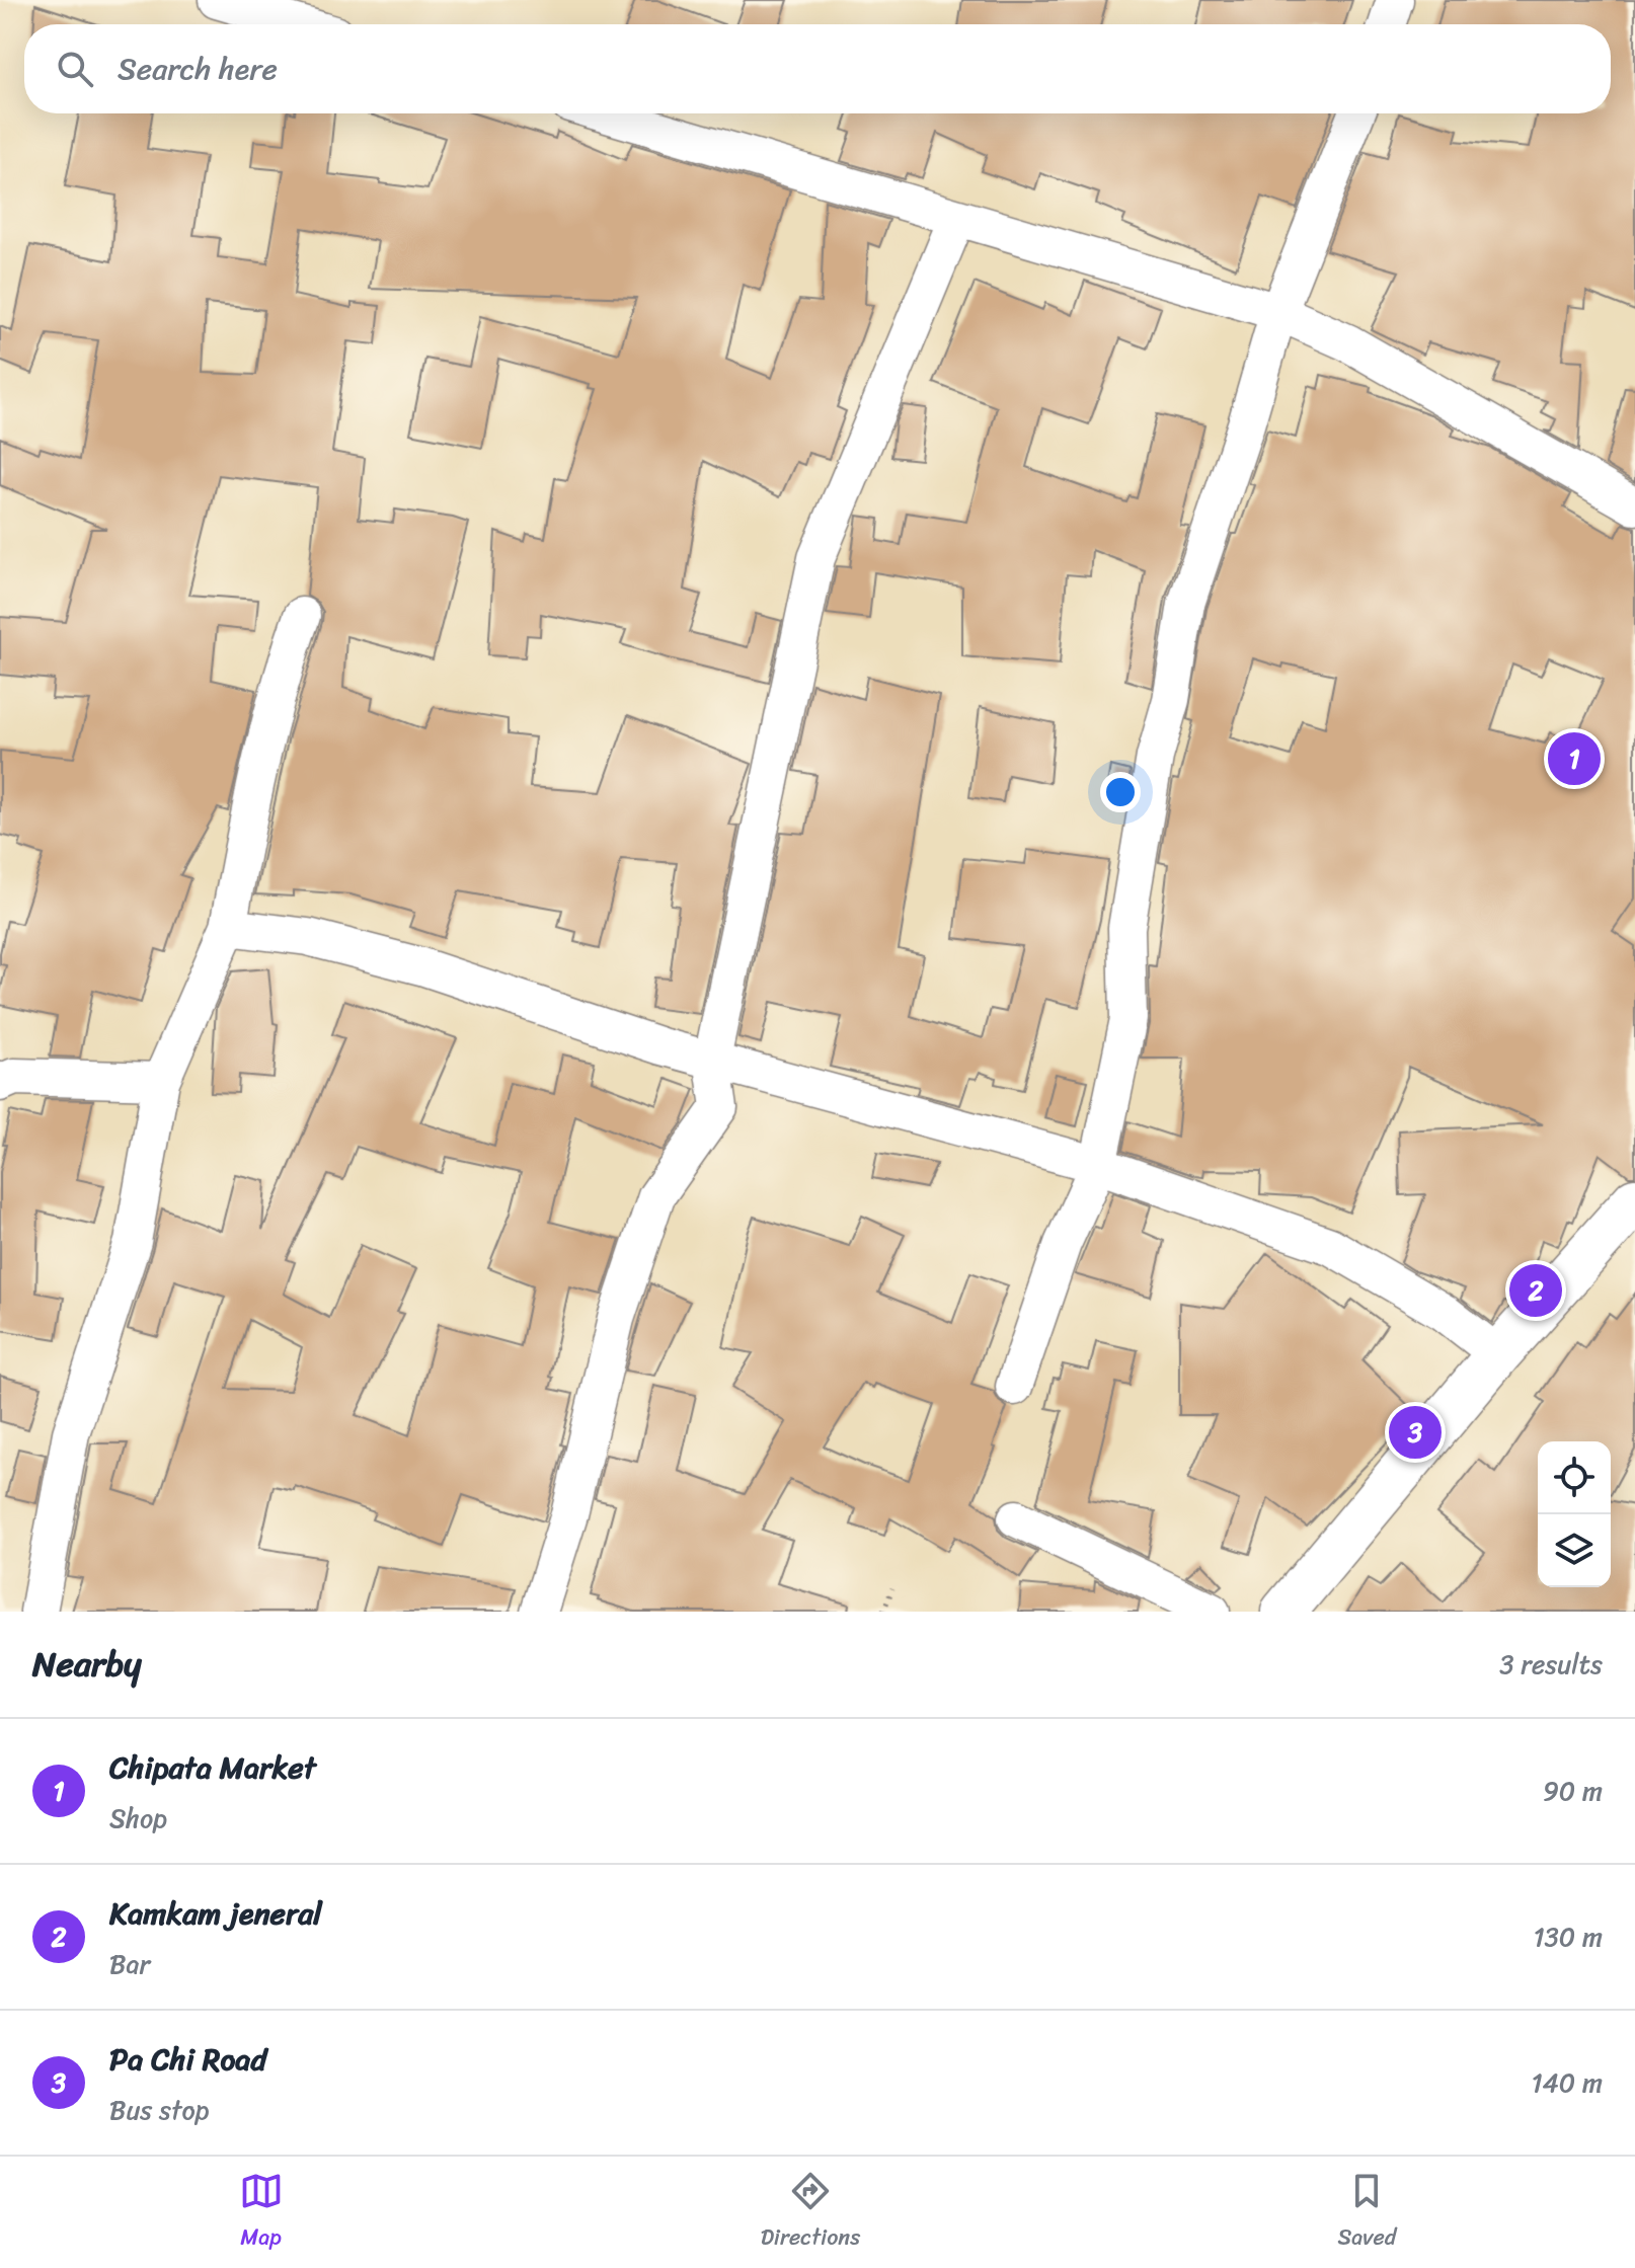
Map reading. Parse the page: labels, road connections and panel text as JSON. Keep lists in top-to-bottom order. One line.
{"page":{"search":"Search here","pins":["1","2","3"],"heading":["Nearby","3 results"],"list":[{"mark":"1","name":"Chipata Market","note":"Shop","value":"90 m"},{"mark":"2","name":"Kamkam jeneral","note":"Bar","value":"130 m"},{"mark":"3","name":"Pa Chi Road","note":"Bus stop","value":"140 m"}],"nav":["Map","Directions","Saved"]}}
